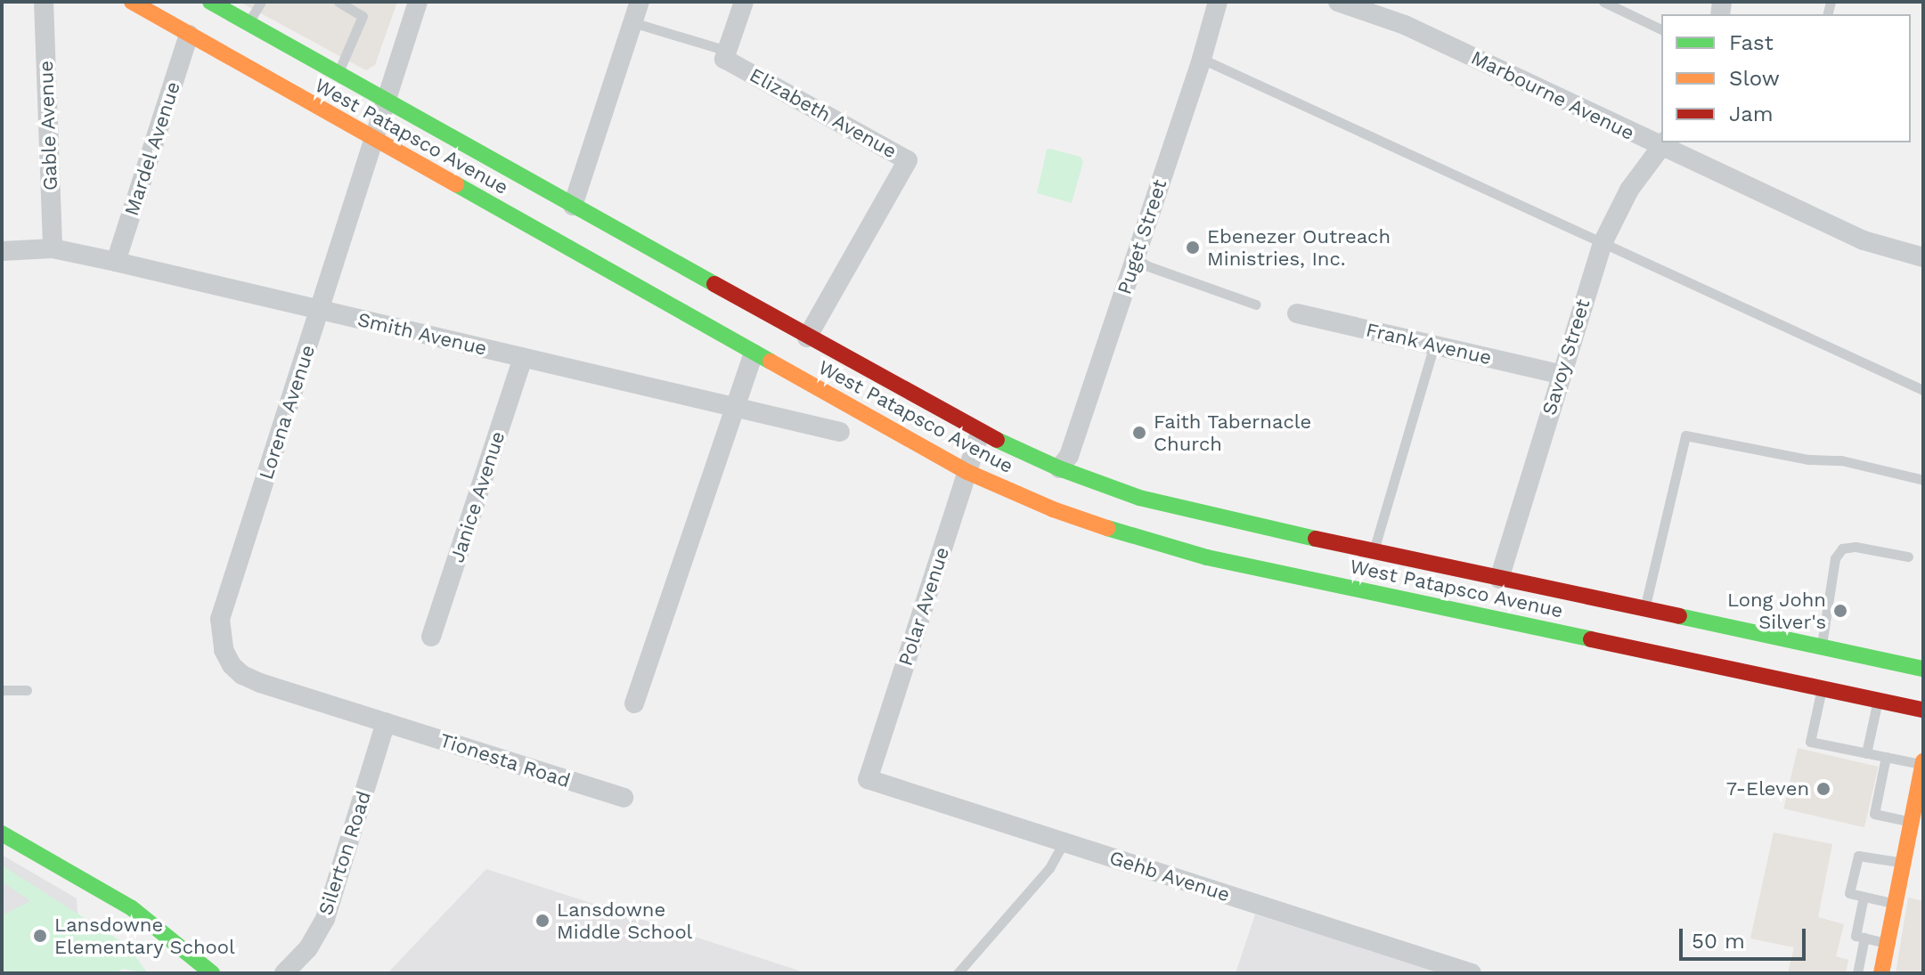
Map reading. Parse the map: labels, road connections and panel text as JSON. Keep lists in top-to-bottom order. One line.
{"streets":{"main road":["West Patapsco Avenue"],"street":["Marbourne Avenue","Elizabeth Avenue","Gable Avenue","Mardel Avenue","Puget Street","Smith Avenue","Frank Avenue","Savoy Street","Lorena Avenue","Janice Avenue","Polar Avenue","Tionesta Road","Silerton Road","Gehb Avenue"]},"crossings":[["Marbourne Avenue","Savoy Street"],["Elizabeth Avenue","West Patapsco Avenue"],["Gable Avenue","Smith Avenue"],["West Patapsco Avenue","Mardel Avenue"],["West Patapsco Avenue","Puget Street"],["West Patapsco Avenue","Savoy Street"],["West Patapsco Avenue","Lorena Avenue"],["West Patapsco Avenue","Polar Avenue"],["Mardel Avenue","Smith Avenue"],["Smith Avenue","Lorena Avenue"],["Smith Avenue","Janice Avenue"],["Frank Avenue","Savoy Street"],["Lorena Avenue","Tionesta Road"],["Lorena Avenue","Silerton Road"],["Polar Avenue","Gehb Avenue"],["Tionesta Road","Silerton Road"]],"places":["Ebenezer Outreach Ministries, Inc.","Faith Tabernacle Church","Long John Silver's","7-Eleven","Lansdowne Middle School","Lansdowne Elementary School"],"legend":["Fast","Slow","Jam"],"scale_bar":"50 m"}
